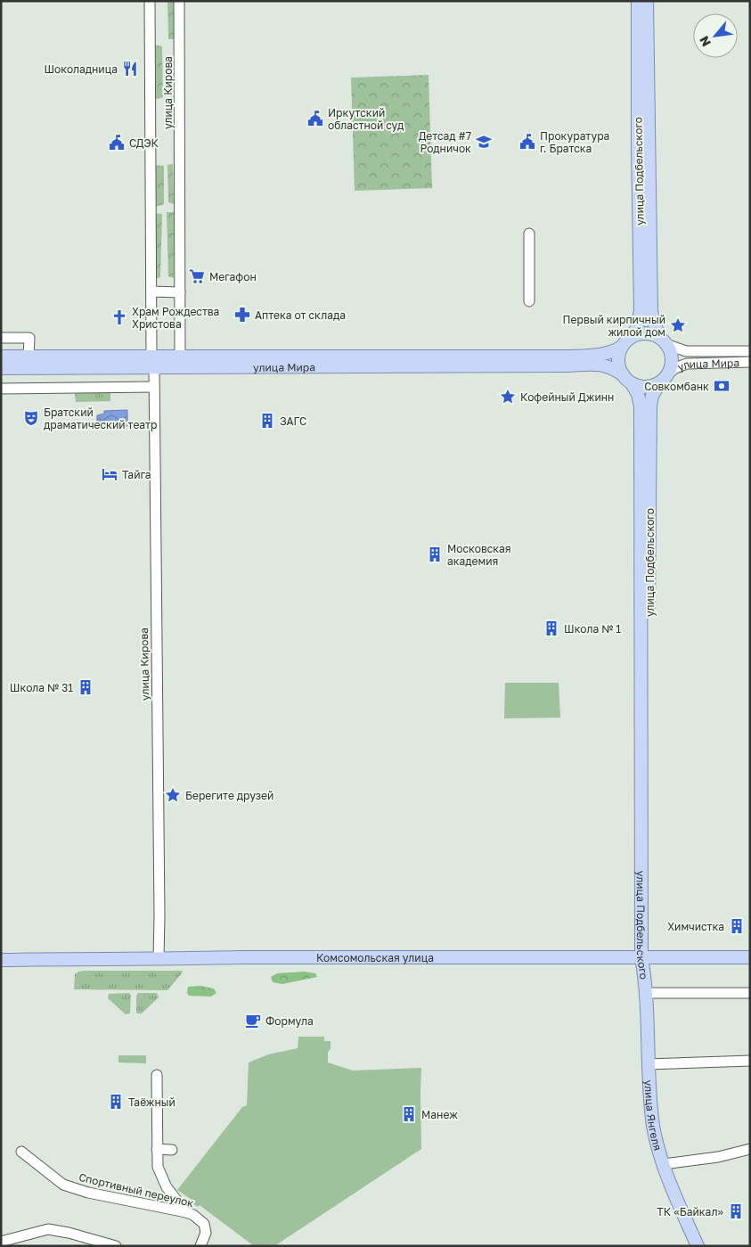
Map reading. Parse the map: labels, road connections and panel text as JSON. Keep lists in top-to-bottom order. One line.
{"streets":{"main road":["улица Подбельского","улица Мира","Комсомольская улица","улица Янгеля"],"street":["улица Кирова","Спортивный переулок"]},"crossings":[["улица Кирова","улица Мира"],["улица Кирова","Комсомольская улица"],["улица Подбельского","улица Мира"],["улица Подбельского","Комсомольская улица"],["улица Подбельского","улица Янгеля"]],"places":{"restaurant":["Шоколадница"],"public building":["Иркутский областной суд","Прокуратура г. Братска","СДЭК"],"school or university":["Детсад #7 Родничок"],"supermarket":["Мегафон"],"pharmacy":["Аптека от склада"],"church":["Храм Рождества Христова"],"place":["Первый кирпичный жилой дом","Кофейный Джинн","Берегите друзей"],"bank":["Совкомбанк"],"theatre":["Братский драматический театр"],"building":["ЗАГС","Московская академия","Школа № 1","Школа № 31","Химчистка","Таёжный","Манеж","ТК «Байкал»"],"hotel":["Тайга"],"cafe":["Формула"]},"north":"bottom left"}
